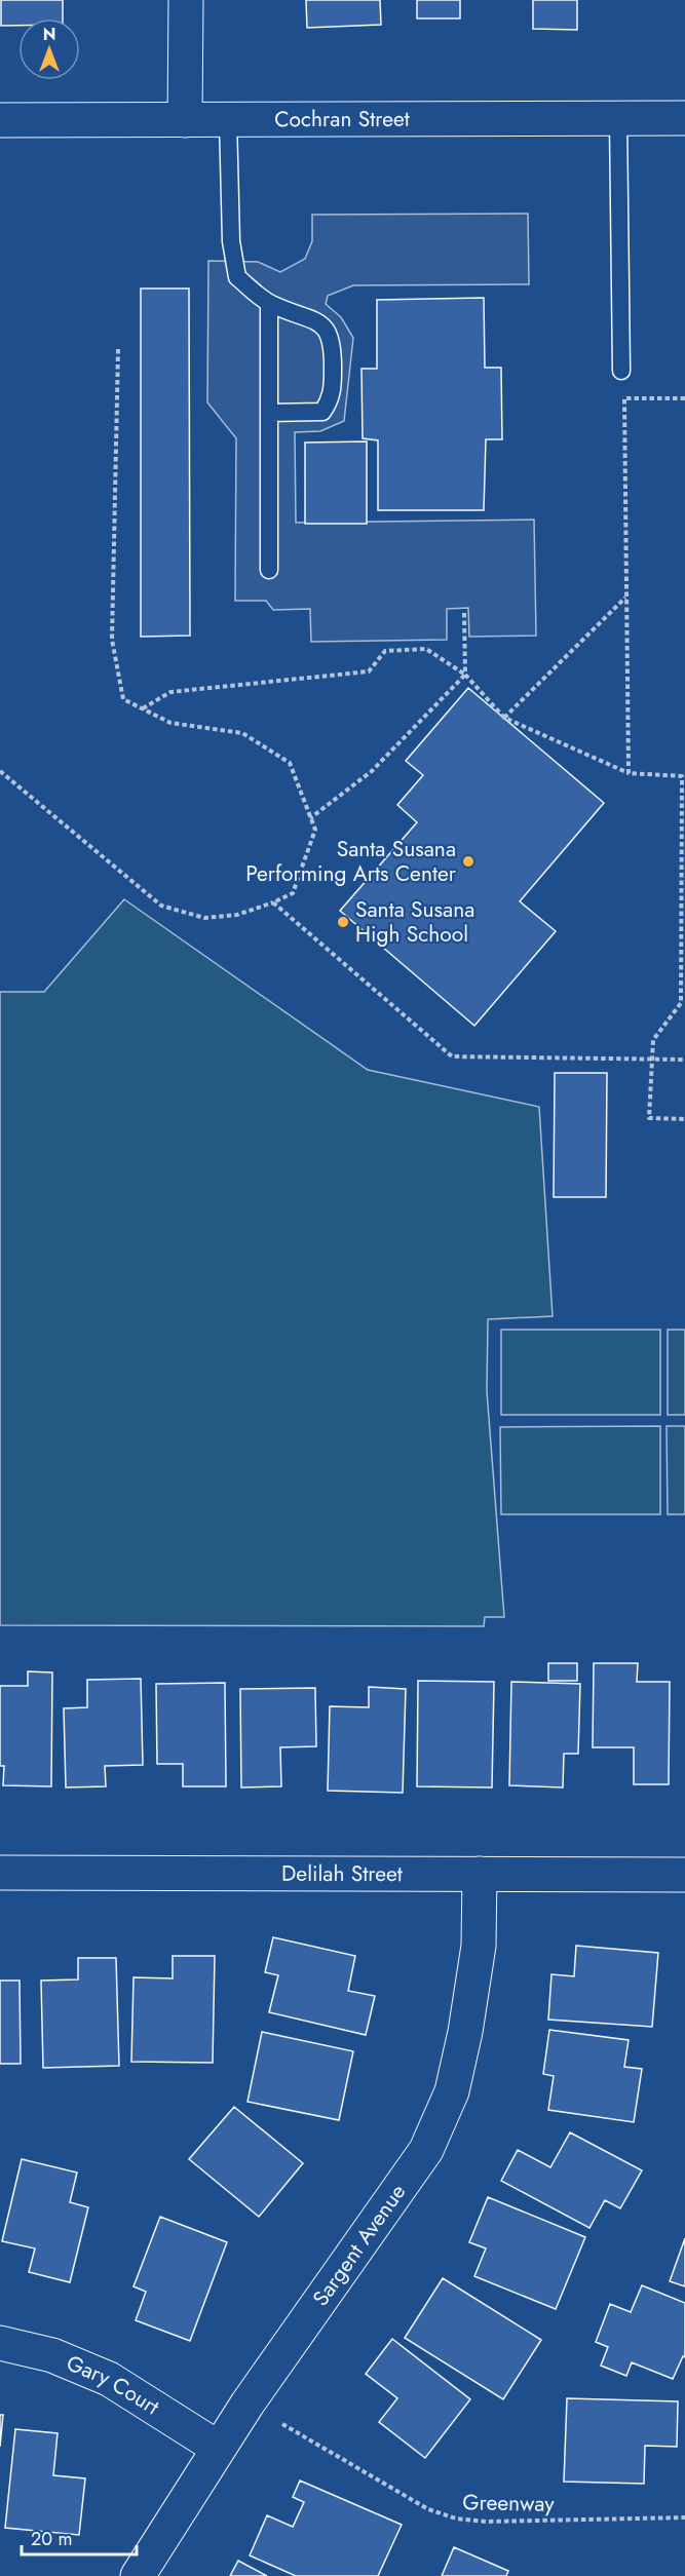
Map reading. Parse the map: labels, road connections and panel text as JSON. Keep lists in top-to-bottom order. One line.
{"streets":{"street":["Cochran Street","Delilah Street","Sargent Avenue","Gary Court"],"path":["Greenway"]},"crossings":[["Delilah Street","Sargent Avenue"],["Sargent Avenue","Gary Court"]],"places":["Santa Susana Performing Arts Center","Santa Susana High School"],"scale_bar":"20 m","north":"top"}
